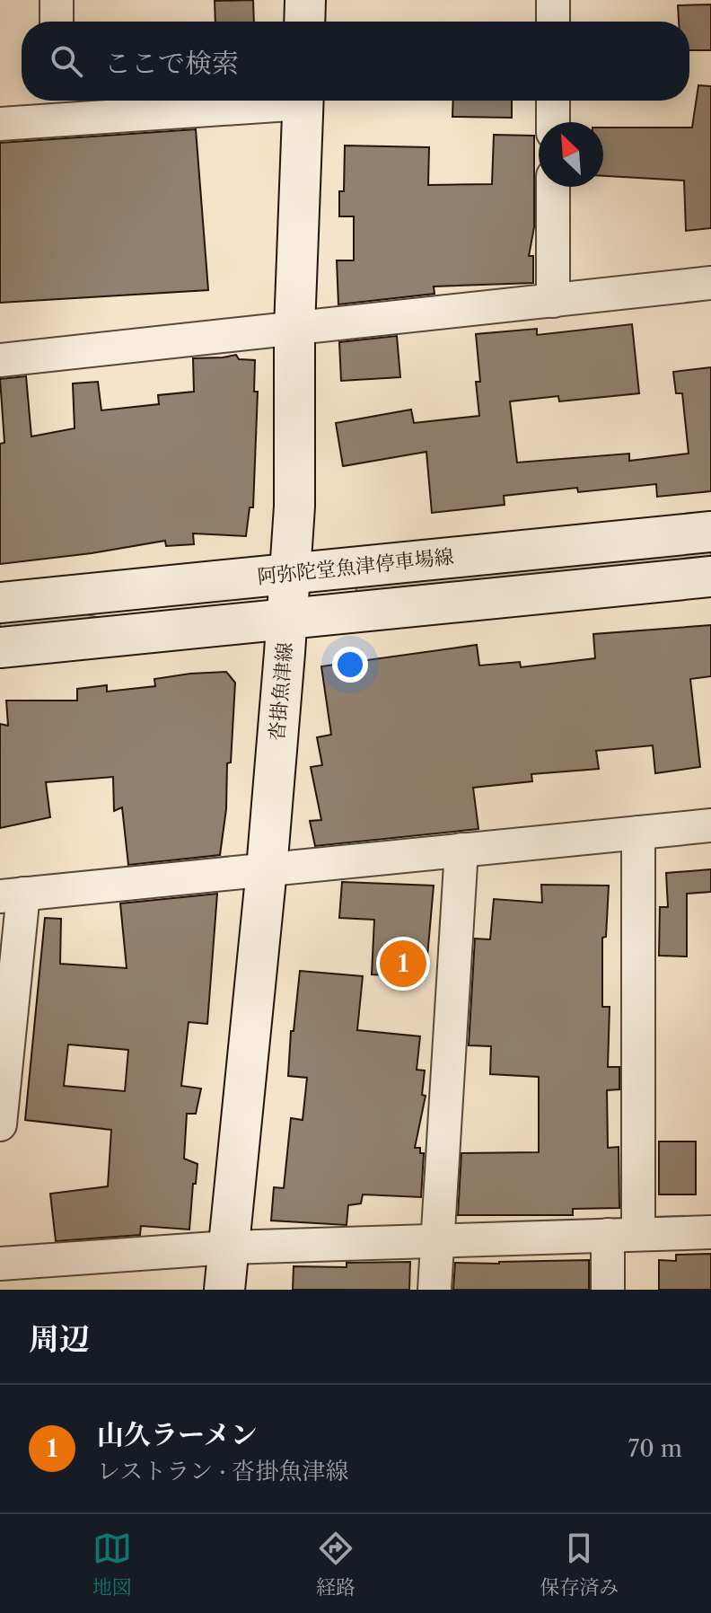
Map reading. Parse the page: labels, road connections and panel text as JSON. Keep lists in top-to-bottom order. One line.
{"streets":{"main road":["阿弥陀堂魚津停車場線","沓掛魚津線"]},"crossings":[["阿弥陀堂魚津停車場線","沓掛魚津線"]],"north":"top left","page":{"search":"ここで検索","pins":"1","heading":"周辺","list":[{"mark":"1","name":"山久ラーメン","note":"レストラン · 沓掛魚津線","value":"70 m"}],"nav":["地図","経路","保存済み"]}}
